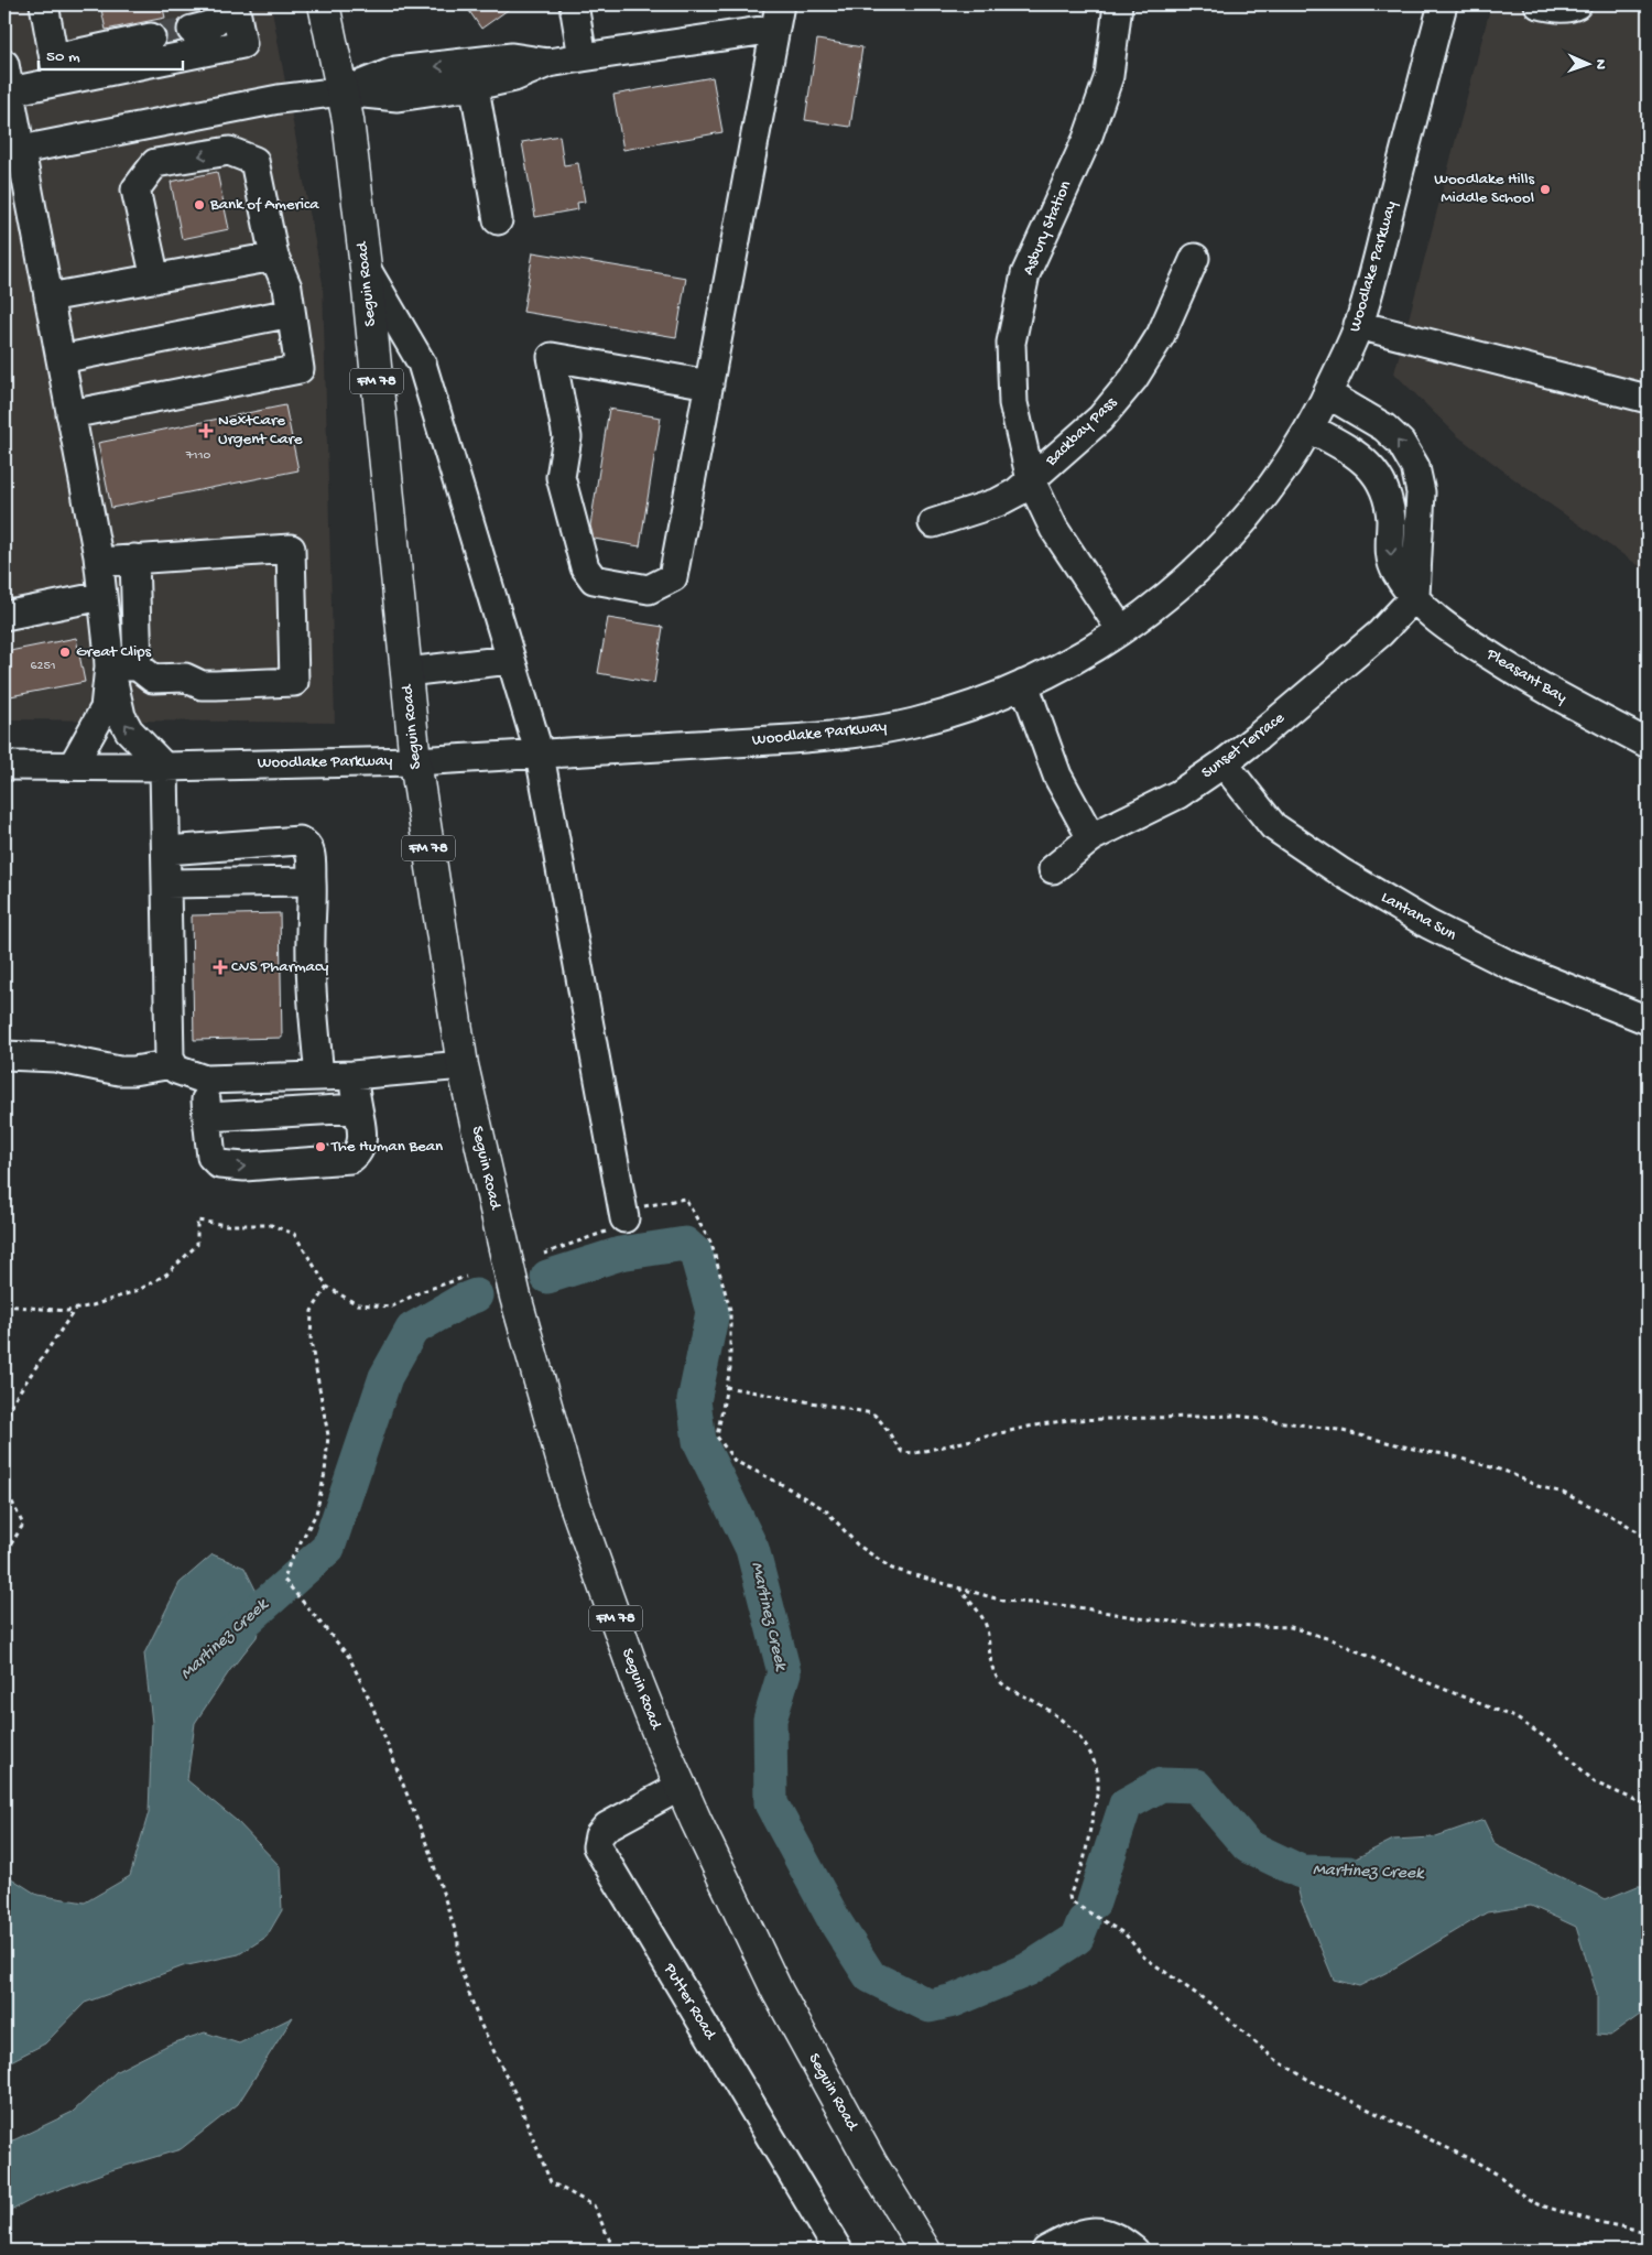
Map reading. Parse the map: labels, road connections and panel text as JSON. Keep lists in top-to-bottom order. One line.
{"streets":{"main road":["Seguin Road","FM 78"],"street":["Asbury Station","Woodlake Parkway","Backbay Pass","Pleasant Bay","Sunset Terrace","Lantana Sun","Putter Road"]},"crossings":[["Asbury Station","Woodlake Parkway"],["Asbury Station","Backbay Pass"],["Woodlake Parkway","Seguin Road"],["Woodlake Parkway","Pleasant Bay"],["Seguin Road","Putter Road"],["Pleasant Bay","Sunset Terrace"],["Sunset Terrace","Lantana Sun"]],"water":["Martinez Creek"],"places":{"other":["Woodlake Hills Middle School","Bank of America","Great Clips","The Human Bean"],"health":["NextCare Urgent Care","CVS Pharmacy"]},"house_numbers":["7110","6251"],"scale_bar":"50 m","north":"right"}
